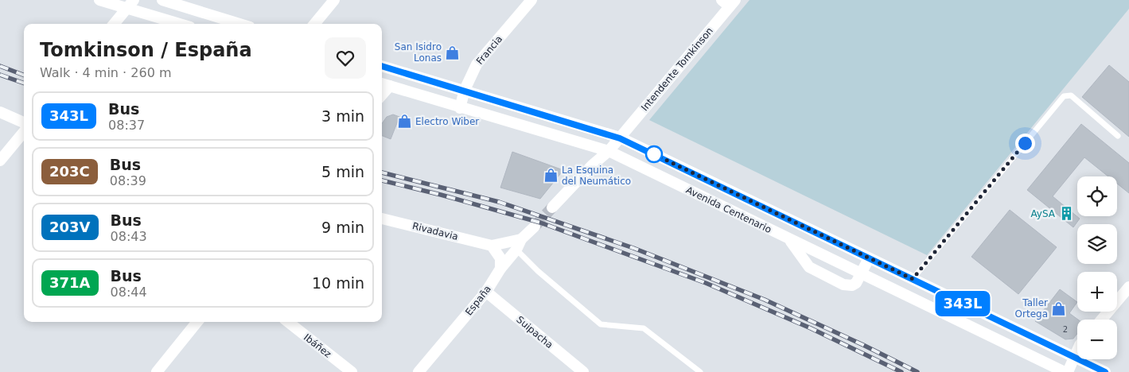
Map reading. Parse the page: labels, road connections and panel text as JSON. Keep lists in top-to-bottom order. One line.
{"streets":{"main road":["Francia","Intendente Tomkinson","Avenida Centenario","Rivadavia","España","Suipacha","Ibáñez"]},"crossings":[["Francia","Avenida Centenario"],["Intendente Tomkinson","Avenida Centenario"],["Rivadavia","España"],["España","Suipacha"]],"places":{"shop":["San Isidro Lonas","Electro Wiber","La Esquina del Neumático","Taller Ortega"],"building":["AySA"]},"lines":["bus line 343L"],"house_numbers":["2"],"page":{"on_map":"343L","heading":["Tomkinson / España","Walk · 4 min · 260 m"],"list":[{"mark":"343L","name":"Bus","note":"08:37","value":"3 min"},{"mark":"203C","name":"Bus","note":"08:39","value":"5 min"},{"mark":"203V","name":"Bus","note":"08:43","value":"9 min"},{"mark":"371A","name":"Bus","note":"08:44","value":"10 min"}],"map_buttons":["+","−"]}}
